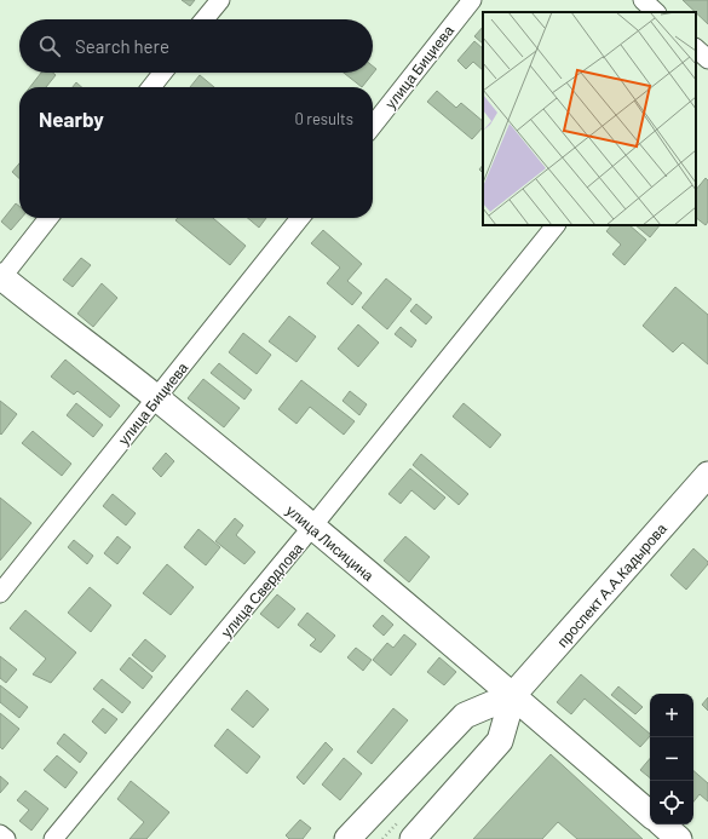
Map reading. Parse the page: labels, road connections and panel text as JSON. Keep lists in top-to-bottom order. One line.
{"streets":{"street":["улица Бициева","улица Лисицина","проспект А.А.Кадырова","улица Свердлова"]},"crossings":[["улица Бициева","улица Лисицина"],["улица Лисицина","проспект А.А.Кадырова"],["улица Лисицина","улица Свердлова"]],"page":{"search":"Search here","heading":["Nearby","0 results"],"map_buttons":["+","−"]}}
